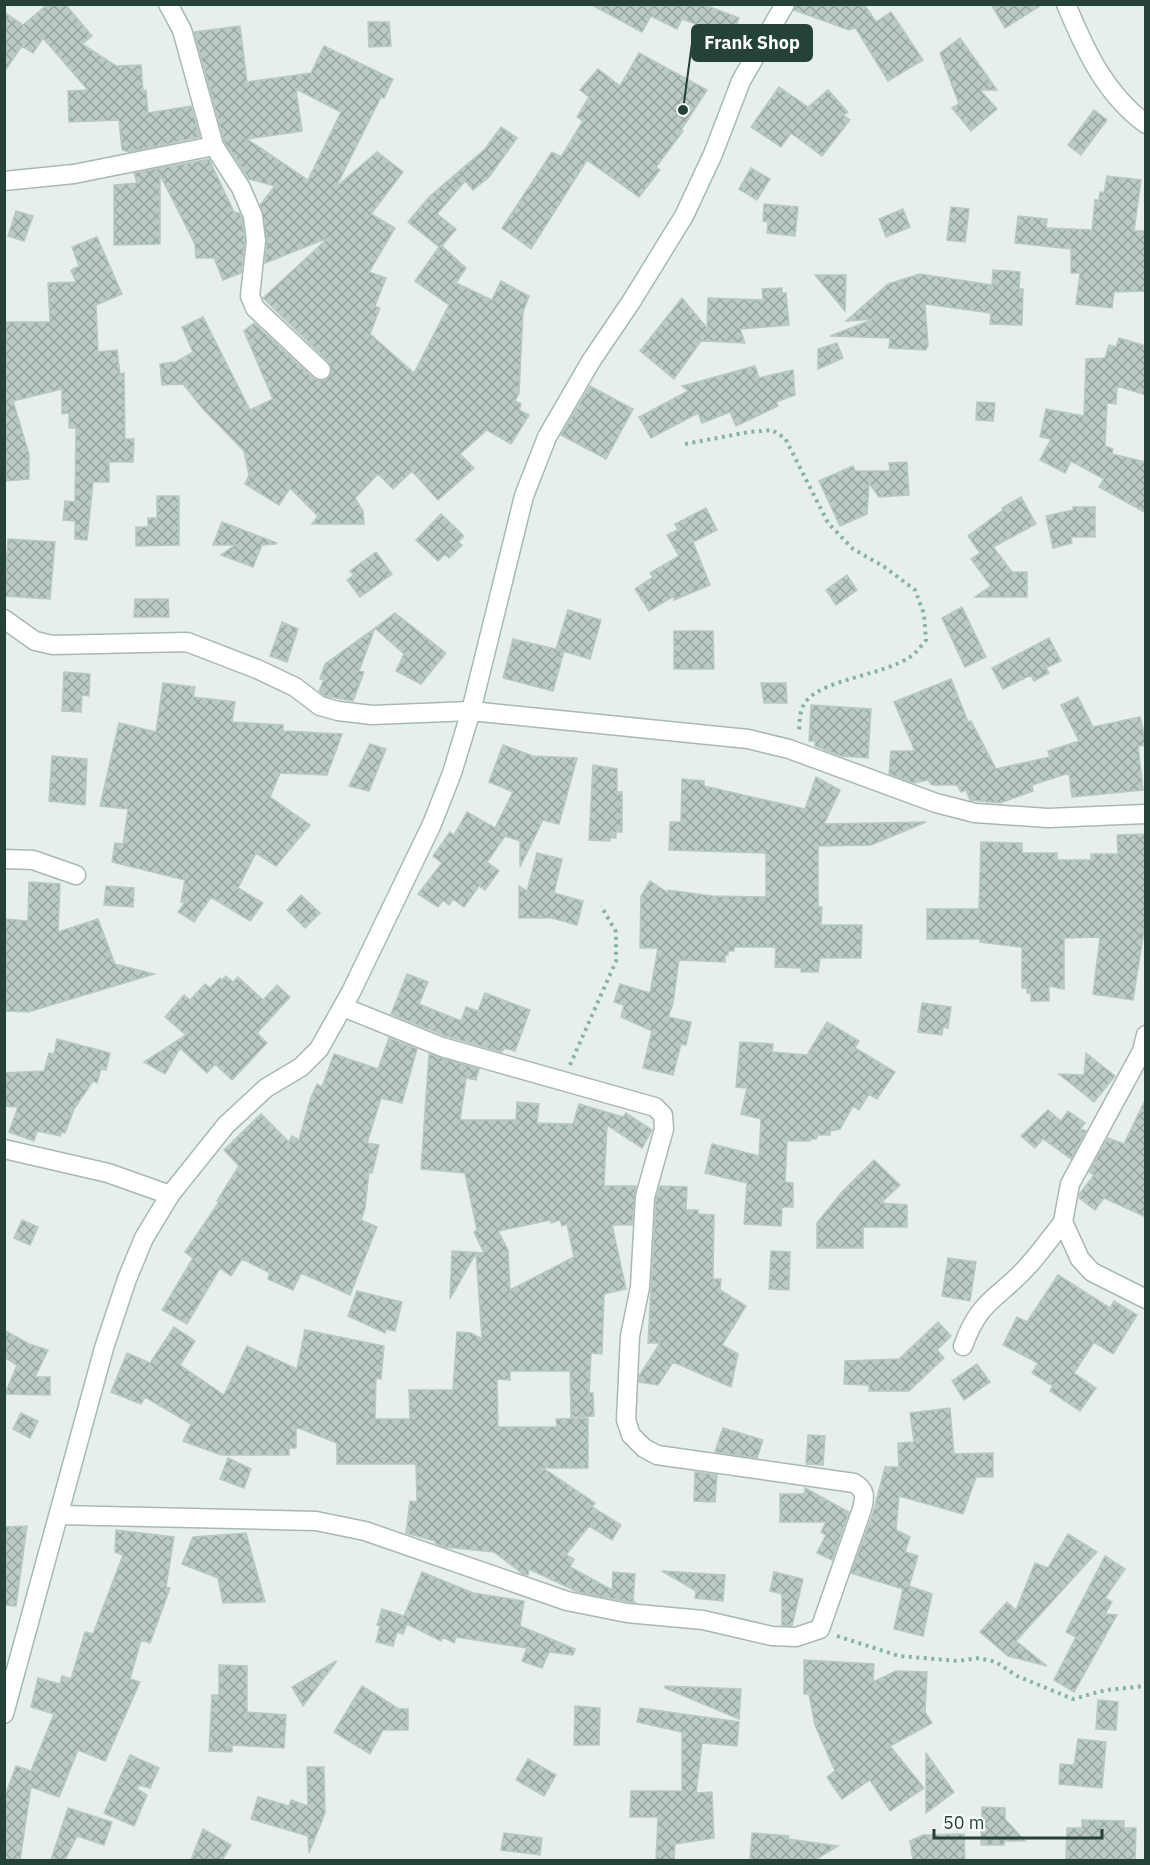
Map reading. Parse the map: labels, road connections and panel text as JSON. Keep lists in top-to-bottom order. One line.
{"places":["Frank Shop"],"scale_bar":"50 m"}
